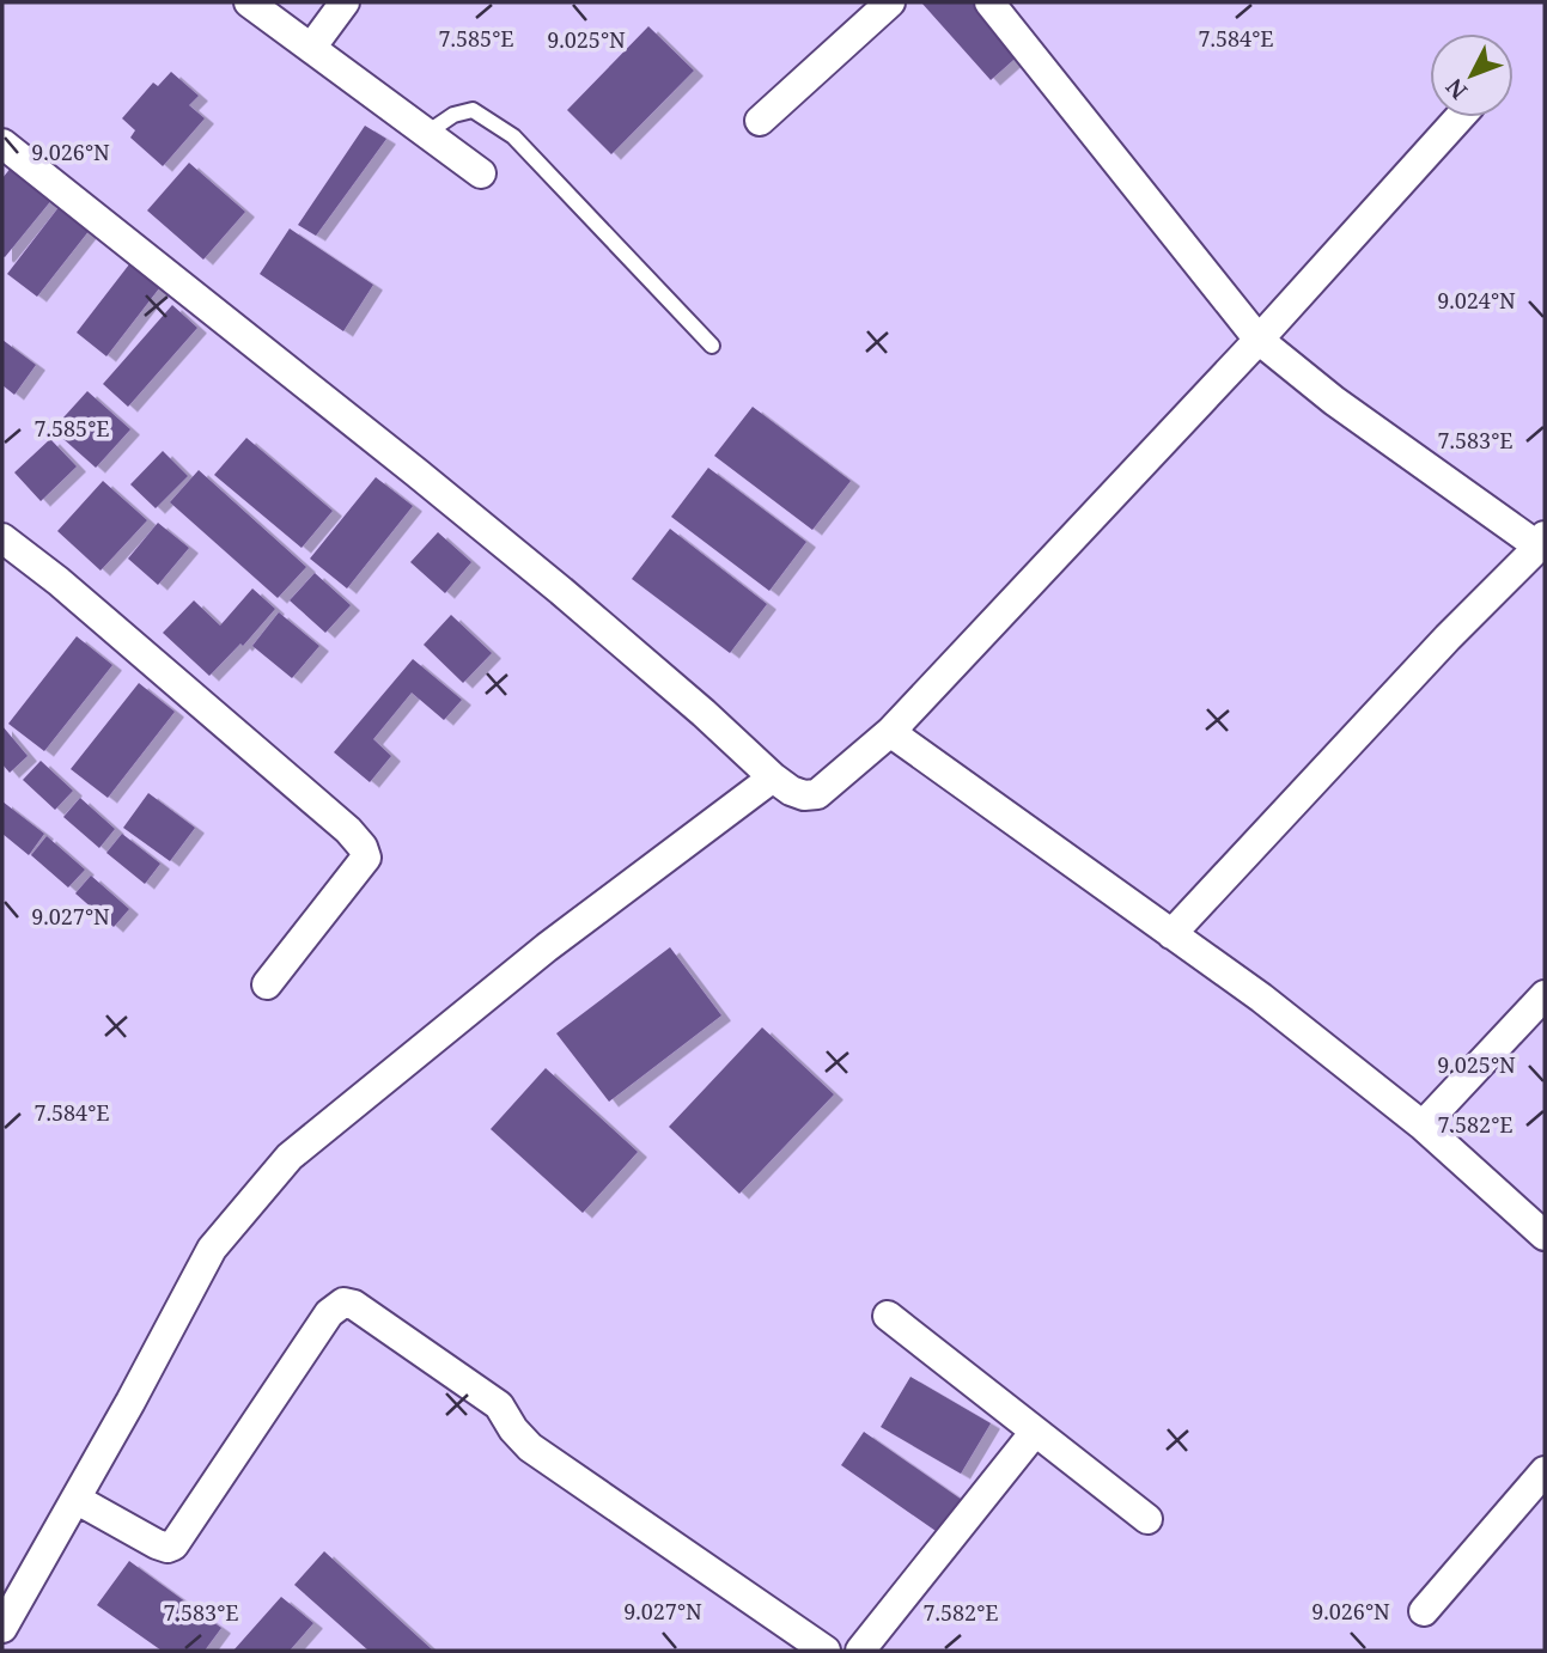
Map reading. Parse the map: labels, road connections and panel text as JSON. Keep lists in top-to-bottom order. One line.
{"north":"bottom left","coordinates":["7.584°E","7.585°E","9.025°N","9.026°N","9.024°N","7.583°E","9.027°N","7.582°E"]}
